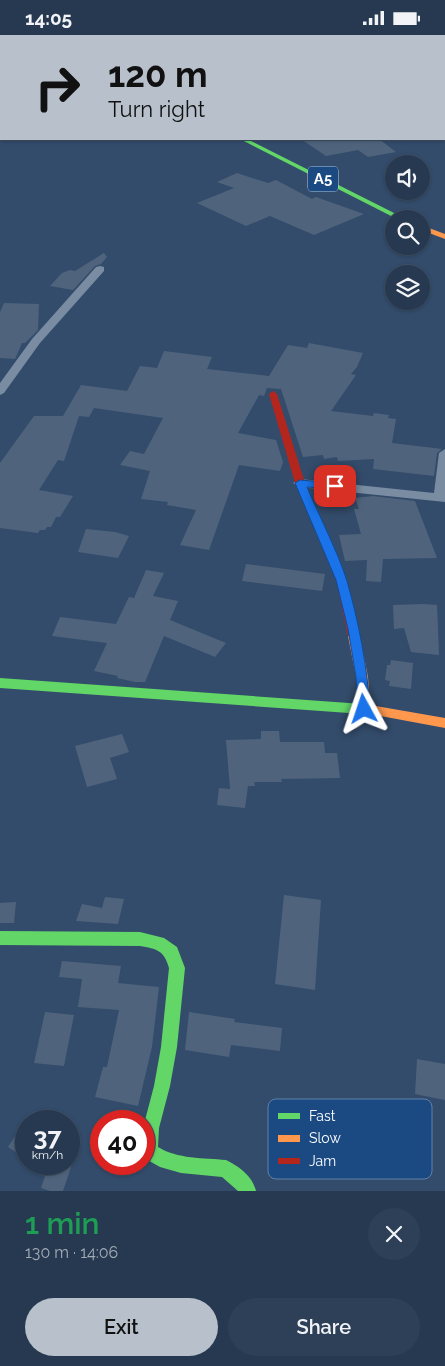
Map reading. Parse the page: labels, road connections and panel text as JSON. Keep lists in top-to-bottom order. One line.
{"streets":{"street":["A5"]},"legend":["Fast","Slow","Jam"],"page":{"status":"14:05","turn":["120 m","Turn right"],"speed":"37 km/h","limit":"40","heading":["1 min","130 m · 14:06"],"buttons":["Exit","Share"]}}
